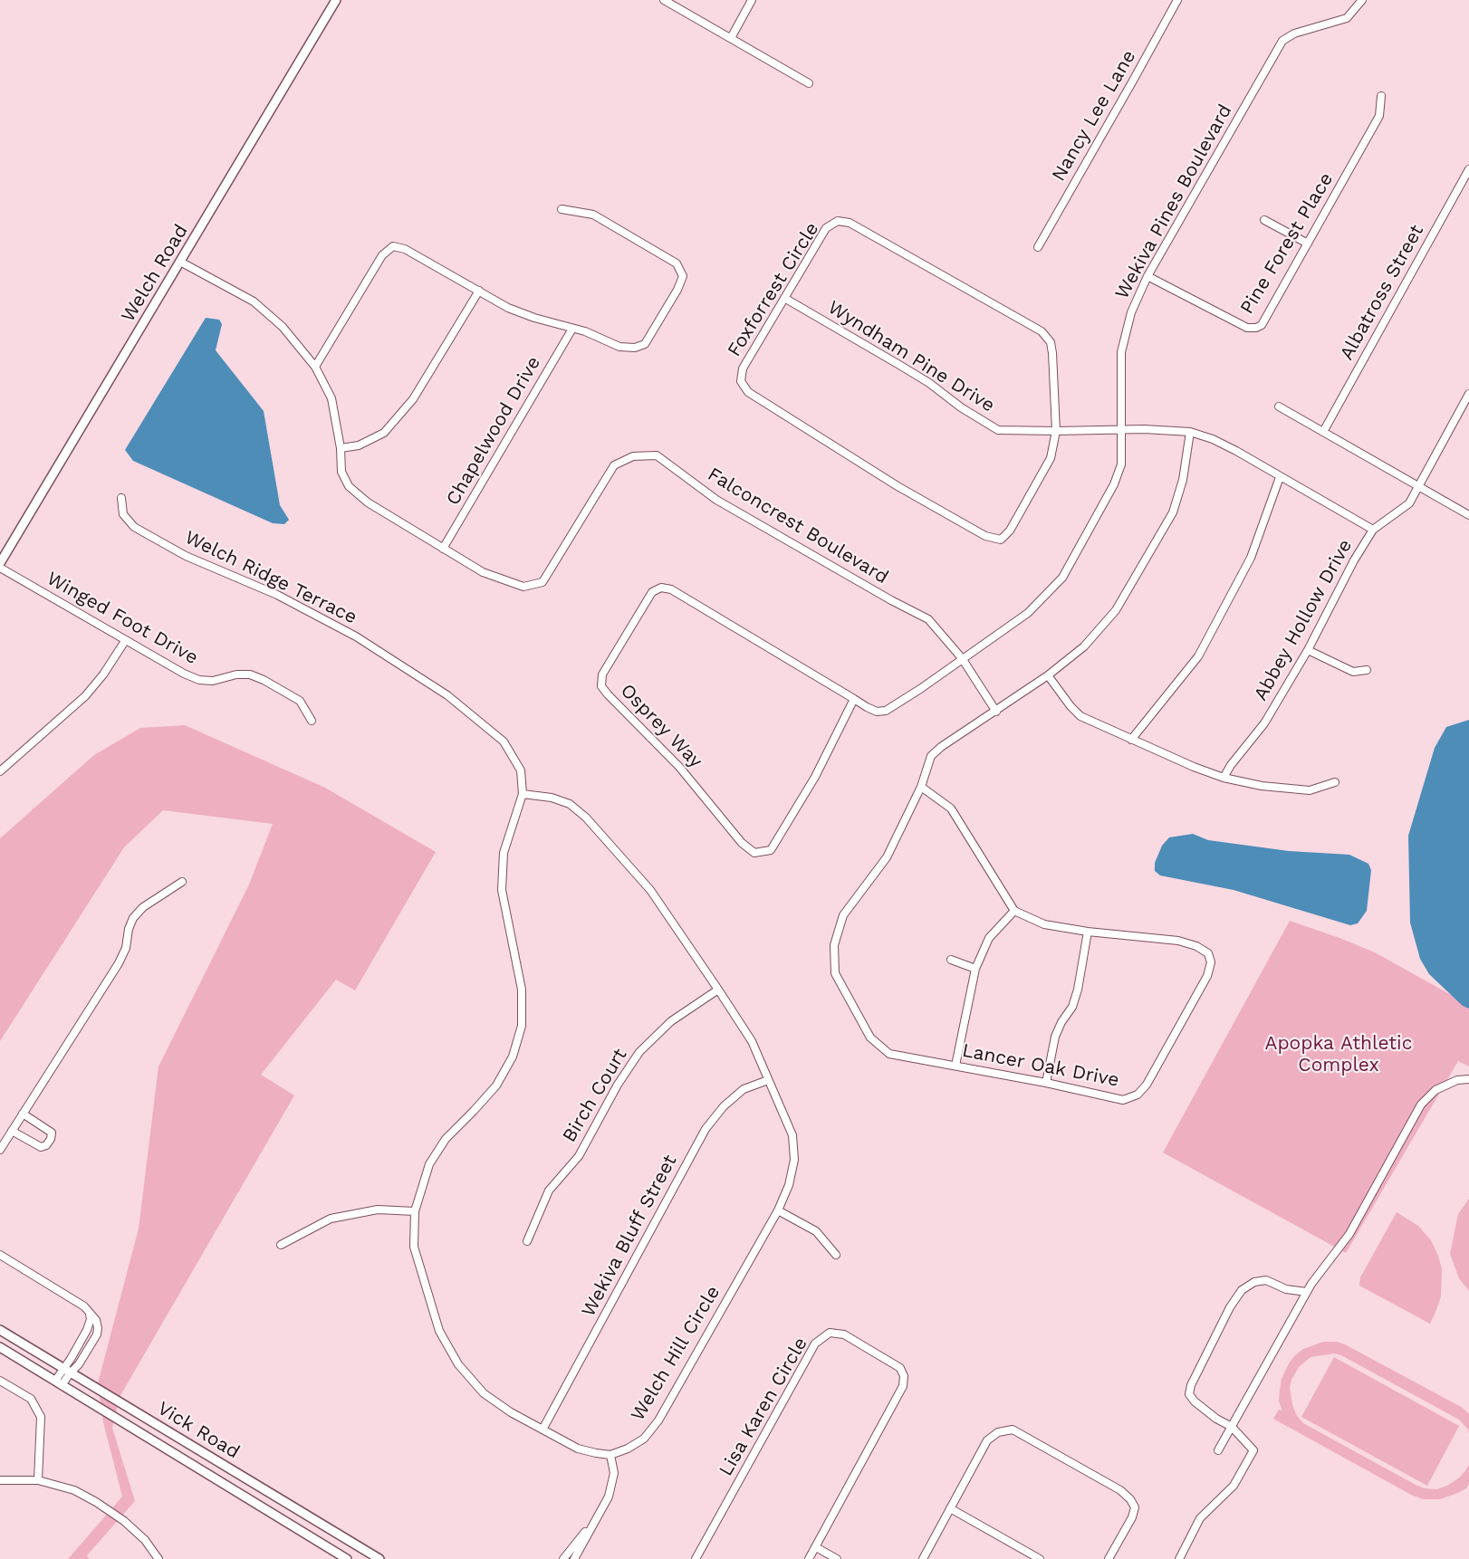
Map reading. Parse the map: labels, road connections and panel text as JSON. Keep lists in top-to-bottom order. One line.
{"streets":{"street":["Nancy Lee Lane","Wekiva Pines Boulevard","Pine Forest Place","Welch Road","Foxforrest Circle","Albatross Street","Wyndham Pine Drive","Chapelwood Drive","Falconcrest Boulevard","Welch Ridge Terrace","Winged Foot Drive","Abbey Hollow Drive","Osprey Way","Lancer Oak Drive","Birch Court","Wekiva Bluff Street","Welch Hill Circle","Lisa Karen Circle","Vick Road"]},"crossings":[["Wekiva Pines Boulevard","Pine Forest Place"],["Wekiva Pines Boulevard","Wyndham Pine Drive"],["Wekiva Pines Boulevard","Falconcrest Boulevard"],["Wekiva Pines Boulevard","Osprey Way"],["Welch Road","Falconcrest Boulevard"],["Foxforrest Circle","Wyndham Pine Drive"],["Wyndham Pine Drive","Abbey Hollow Drive"],["Wyndham Pine Drive","Lancer Oak Drive"],["Chapelwood Drive","Falconcrest Boulevard"],["Falconcrest Boulevard","Lancer Oak Drive"],["Welch Ridge Terrace","Welch Hill Circle"],["Birch Court","Welch Hill Circle"],["Wekiva Bluff Street","Welch Hill Circle"]],"parks":["Apopka Athletic Complex"]}
